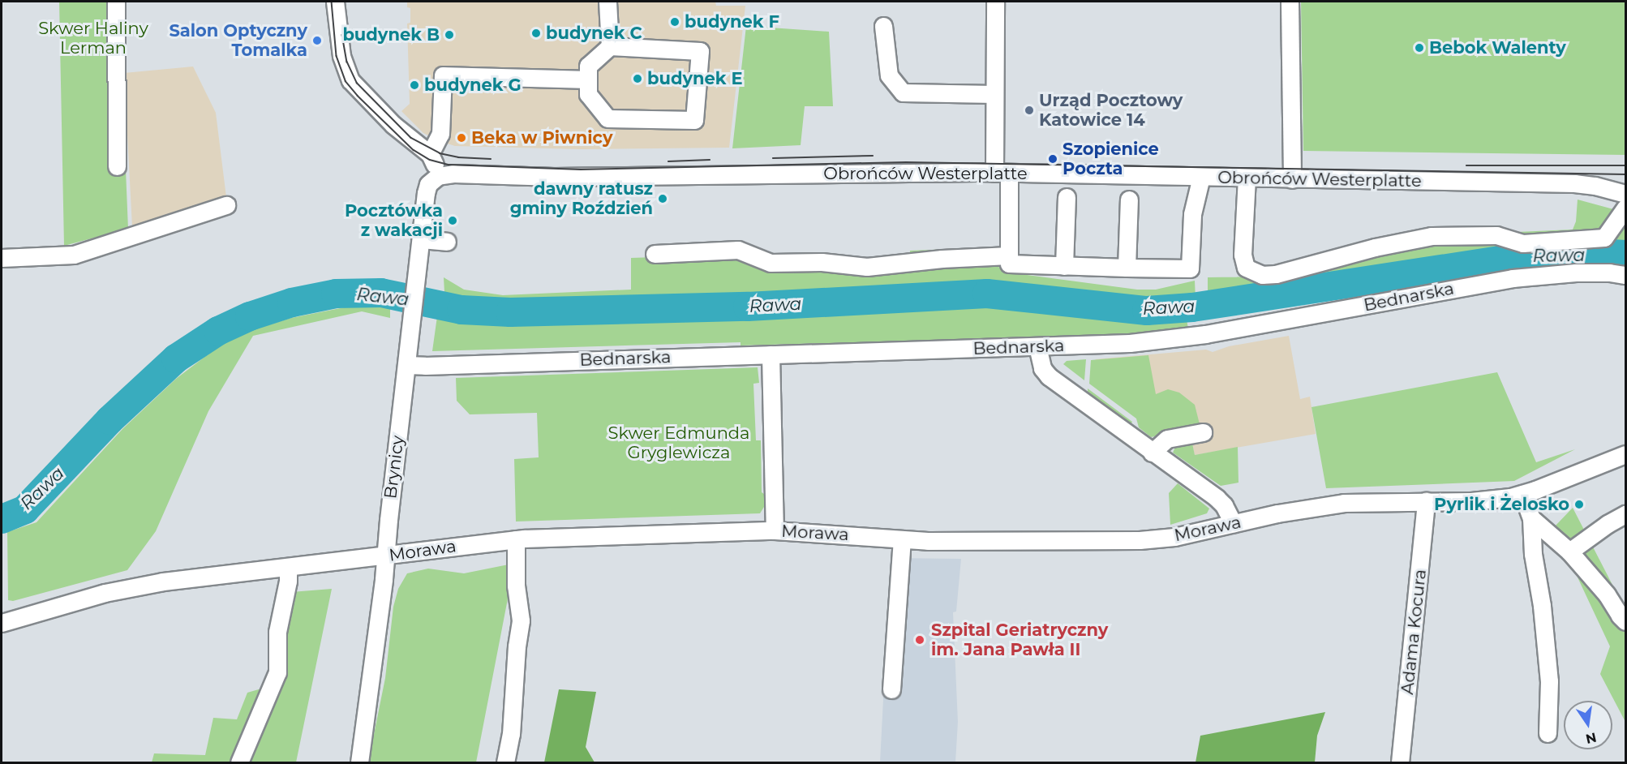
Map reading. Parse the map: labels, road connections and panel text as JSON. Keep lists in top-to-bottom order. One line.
{"streets":{"street":["Obrońców Westerplatte","Bednarska","Brynicy","Morawa","Adama Kocura"]},"crossings":[["Obrońców Westerplatte","Brynicy"],["Bednarska","Brynicy"],["Brynicy","Morawa"],["Morawa","Adama Kocura"]],"water":["Rawa"],"parks":["Skwer Haliny Lerman","Skwer Edmunda Gryglewicza"],"places":["budynek F","budynek C","budynek B","Salon Optyczny Tomalka","Bebok Walenty","budynek E","budynek G","Urząd Pocztowy Katowice 14","Beka w Piwnicy","Szopienice Poczta","dawny ratusz gminy Roździeń","Pocztówka z wakacji","Pyrlik i Żelosko","Szpital Geriatryczny im. Jana Pawła II"],"north":"bottom"}
